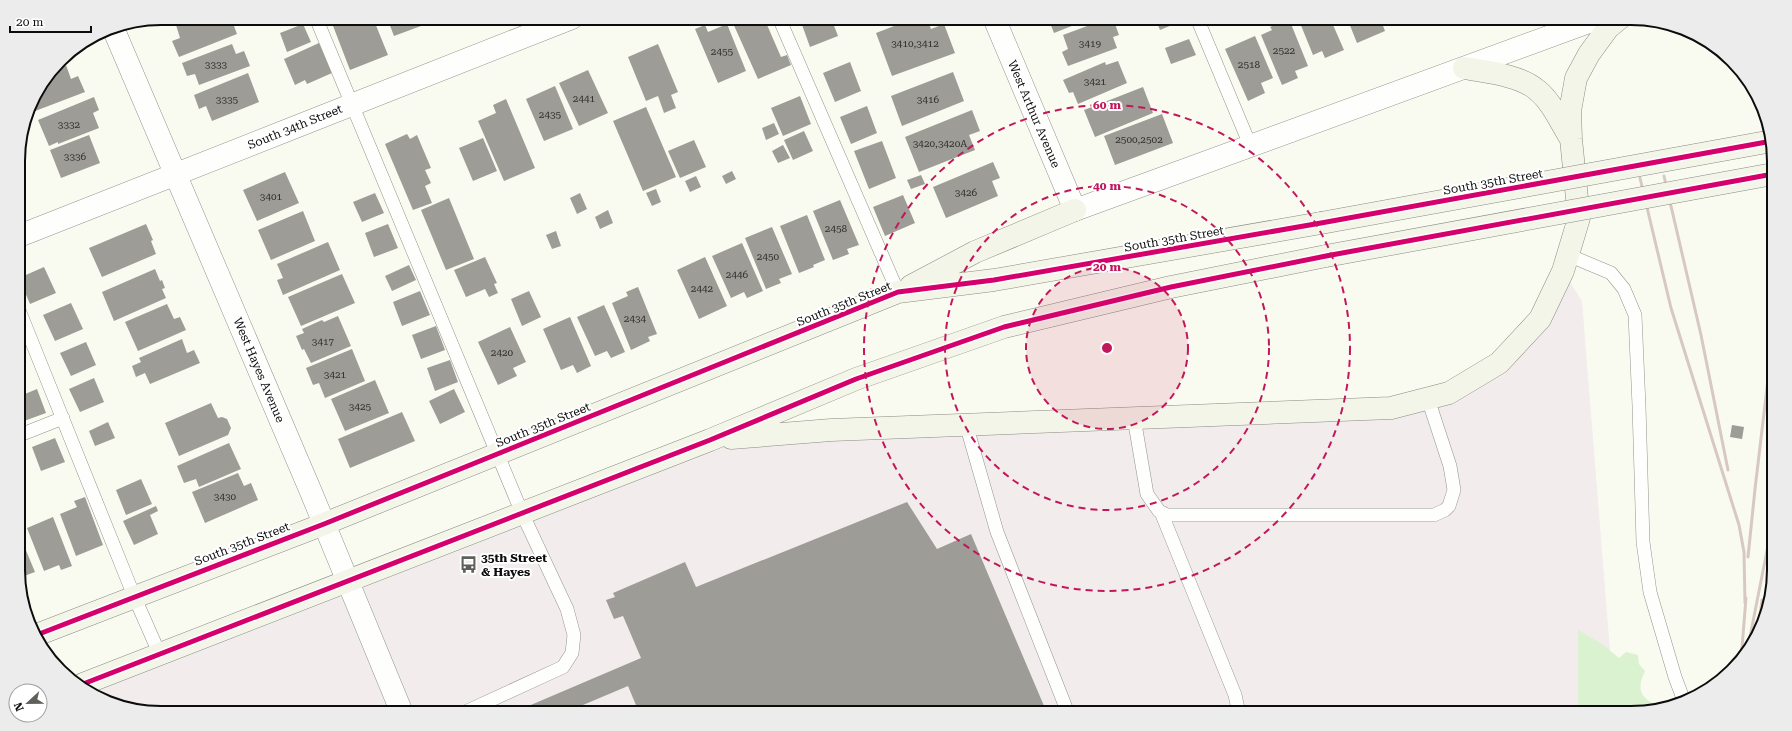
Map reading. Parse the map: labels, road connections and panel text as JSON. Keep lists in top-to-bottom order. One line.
{"streets":{"main road":["South 35th Street"],"street":["West Arthur Avenue","South 34th Street","West Hayes Avenue"]},"crossings":[["South 34th Street","West Hayes Avenue"],["South 35th Street","West Hayes Avenue"]],"places":{"bus stop":["35th Street & Hayes"]},"house_numbers":["3410,3412","3419","2522","2455","3333","2518","3421","2441","3335","3416","2435","3332","2500,2502","3420,3420A","3336","3426","3401","2458","2450","2446","2442","2434","3417","2420","3421","3425","3430"],"scale_bar":"20 m","north":"left","rings":["60 m","40 m","20 m"]}
